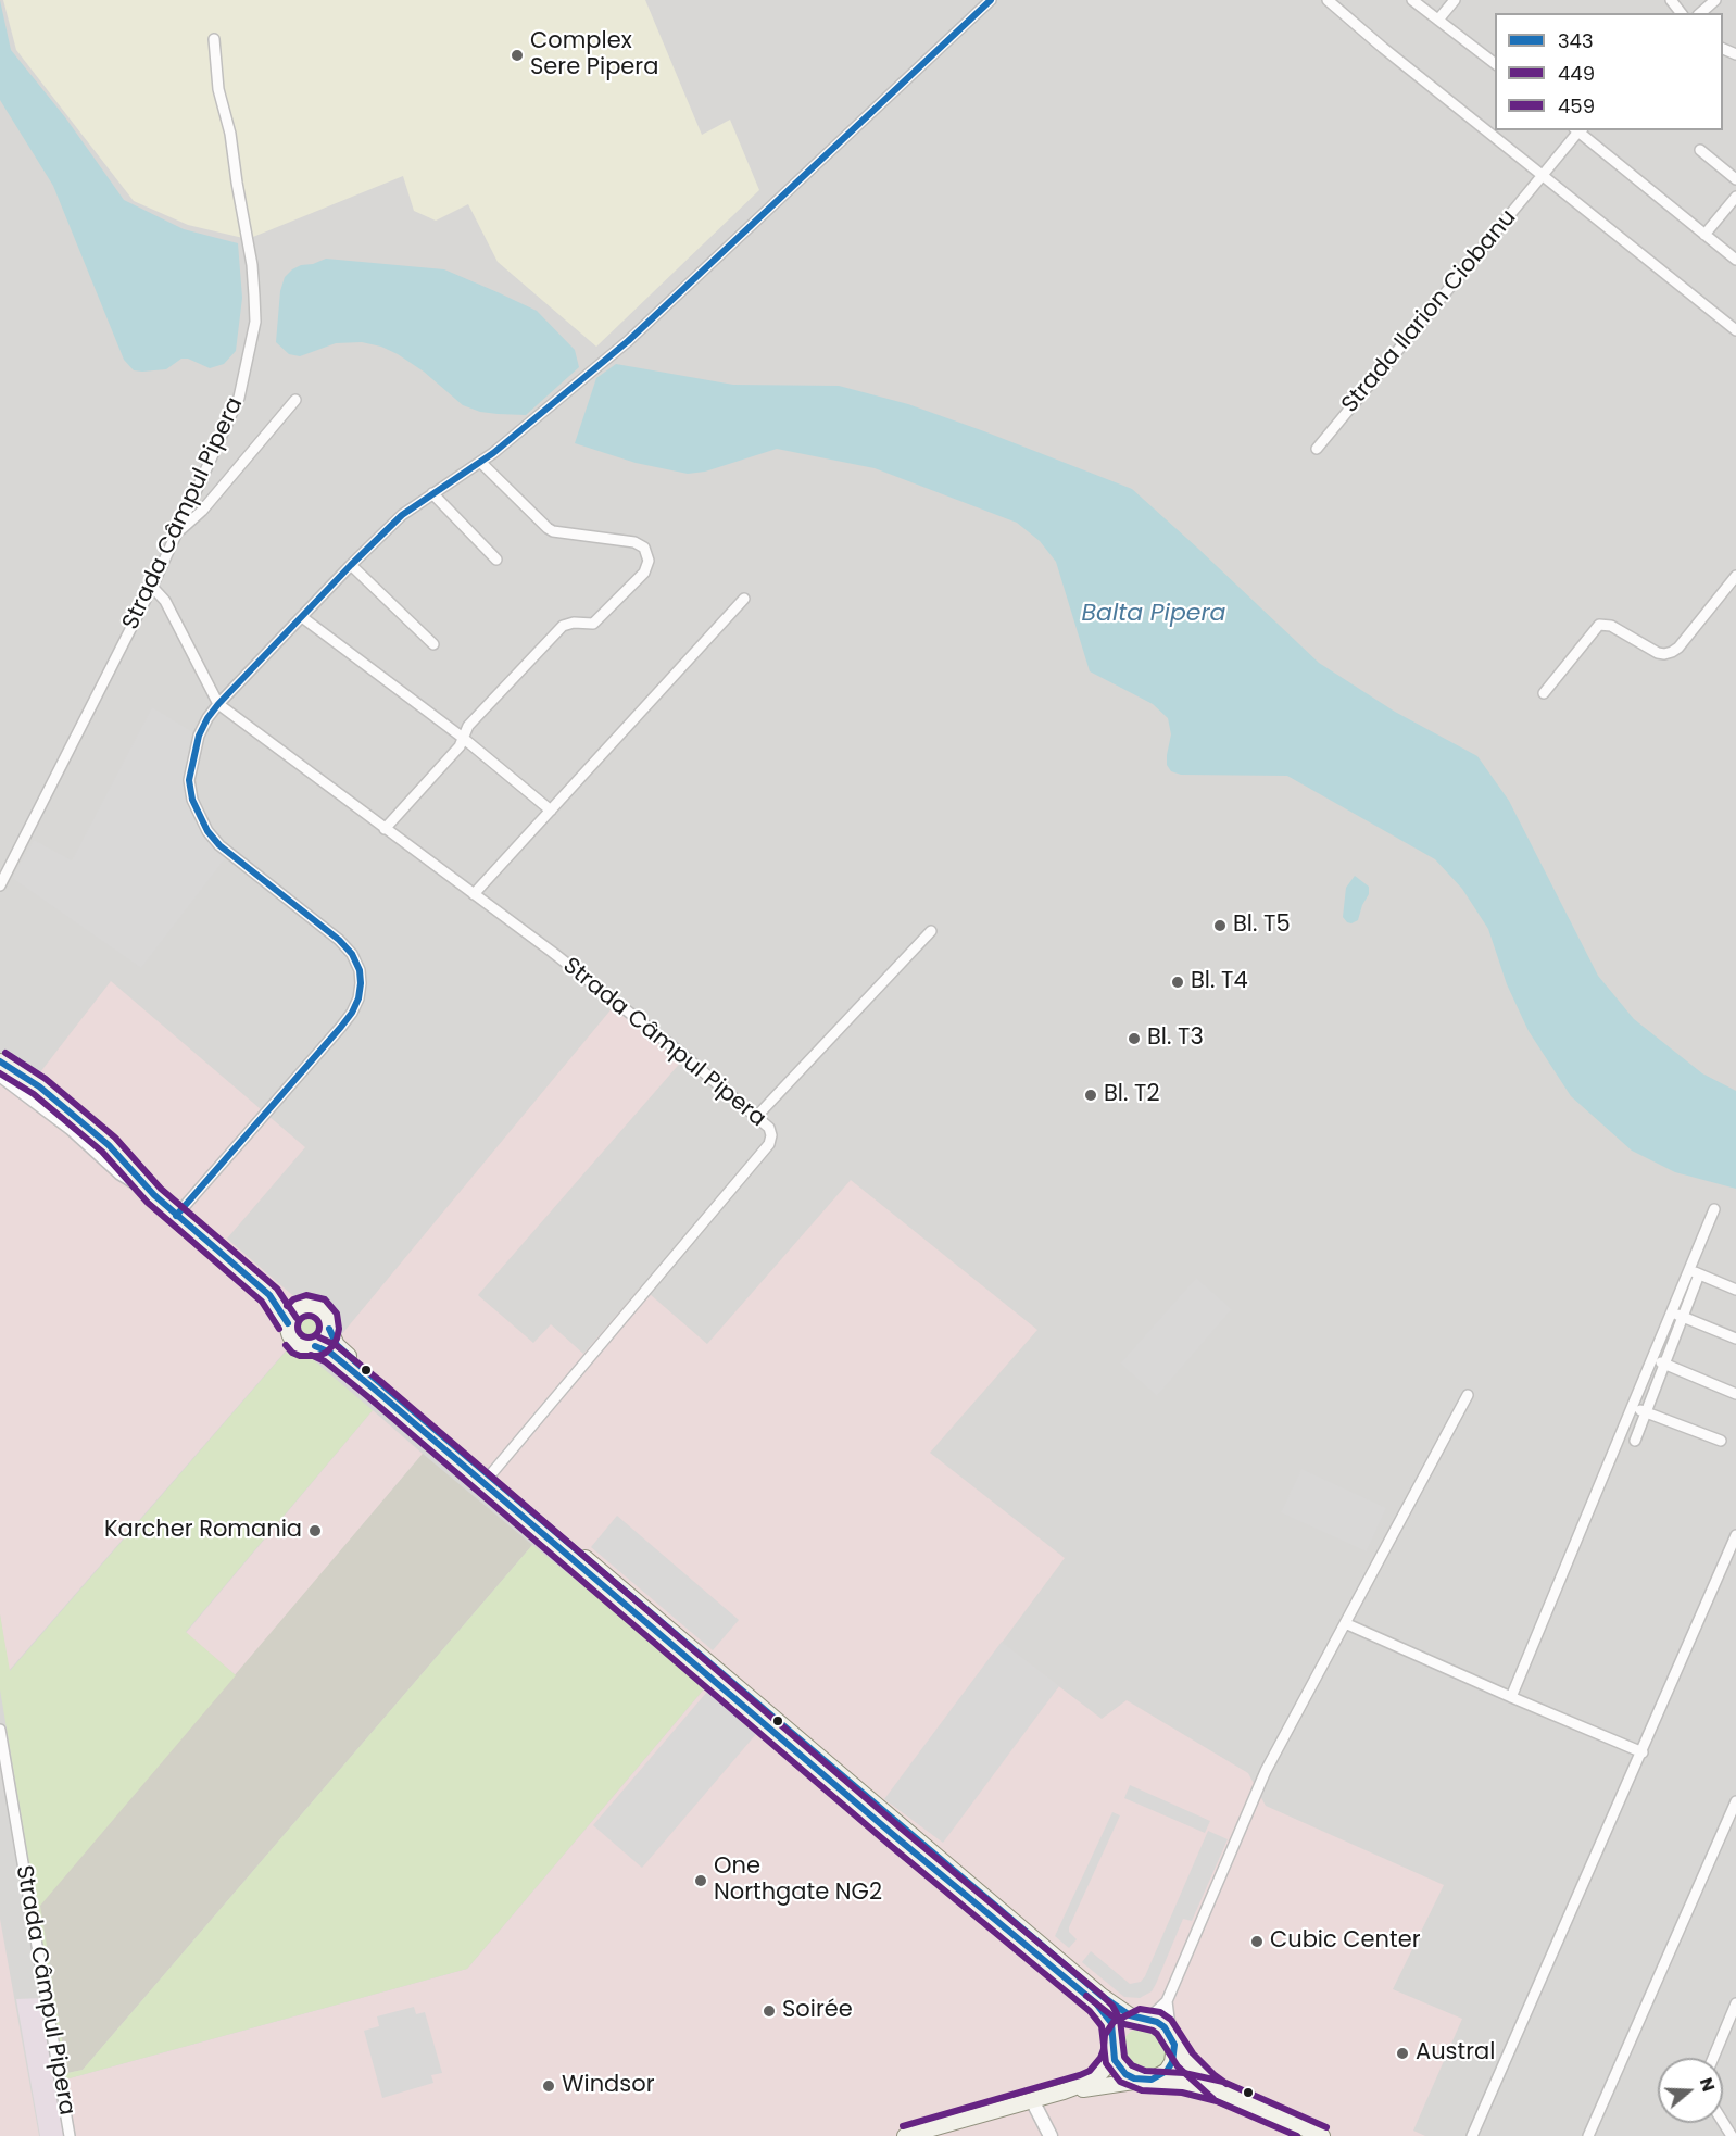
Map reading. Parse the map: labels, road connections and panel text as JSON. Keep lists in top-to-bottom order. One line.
{"streets":{"street":["Strada Ilarion Ciobanu","Strada Câmpul Pipera"]},"water":["Balta Pipera"],"places":["Complex Sere Pipera","Bl. T5","Bl. T4","Bl. T3","Bl. T2","Karcher Romania","One Northgate NG2","Cubic Center","Soirée","Austral","Windsor"],"lines":["transit line 343","transit line 459","transit line 449"],"legend":["343","449","459"],"north":"right"}
